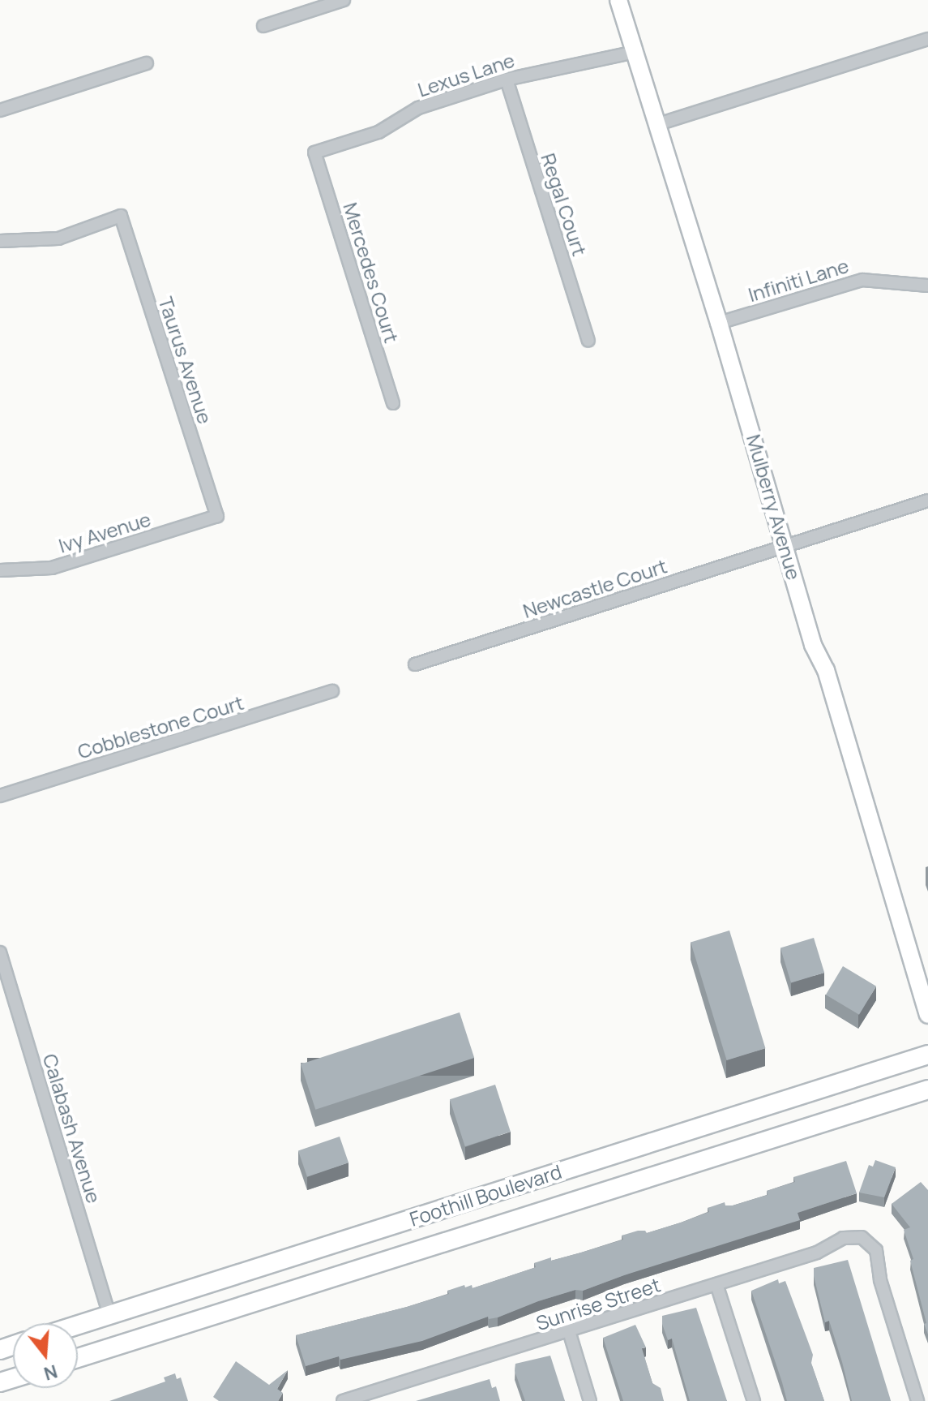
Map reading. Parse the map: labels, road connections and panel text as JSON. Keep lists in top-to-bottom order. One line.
{"streets":{"main road":["Foothill Boulevard"],"street":["Lexus Lane","Regal Court","Mercedes Court","Infiniti Lane","Taurus Avenue","Mulberry Avenue","Ivy Avenue","Newcastle Court","Cobblestone Court","Calabash Avenue","Sunrise Street"]},"crossings":[["Lexus Lane","Regal Court"],["Lexus Lane","Mercedes Court"],["Lexus Lane","Mulberry Avenue"],["Infiniti Lane","Mulberry Avenue"],["Taurus Avenue","Ivy Avenue"],["Mulberry Avenue","Newcastle Court"],["Calabash Avenue","Foothill Boulevard"]],"north":"bottom"}
